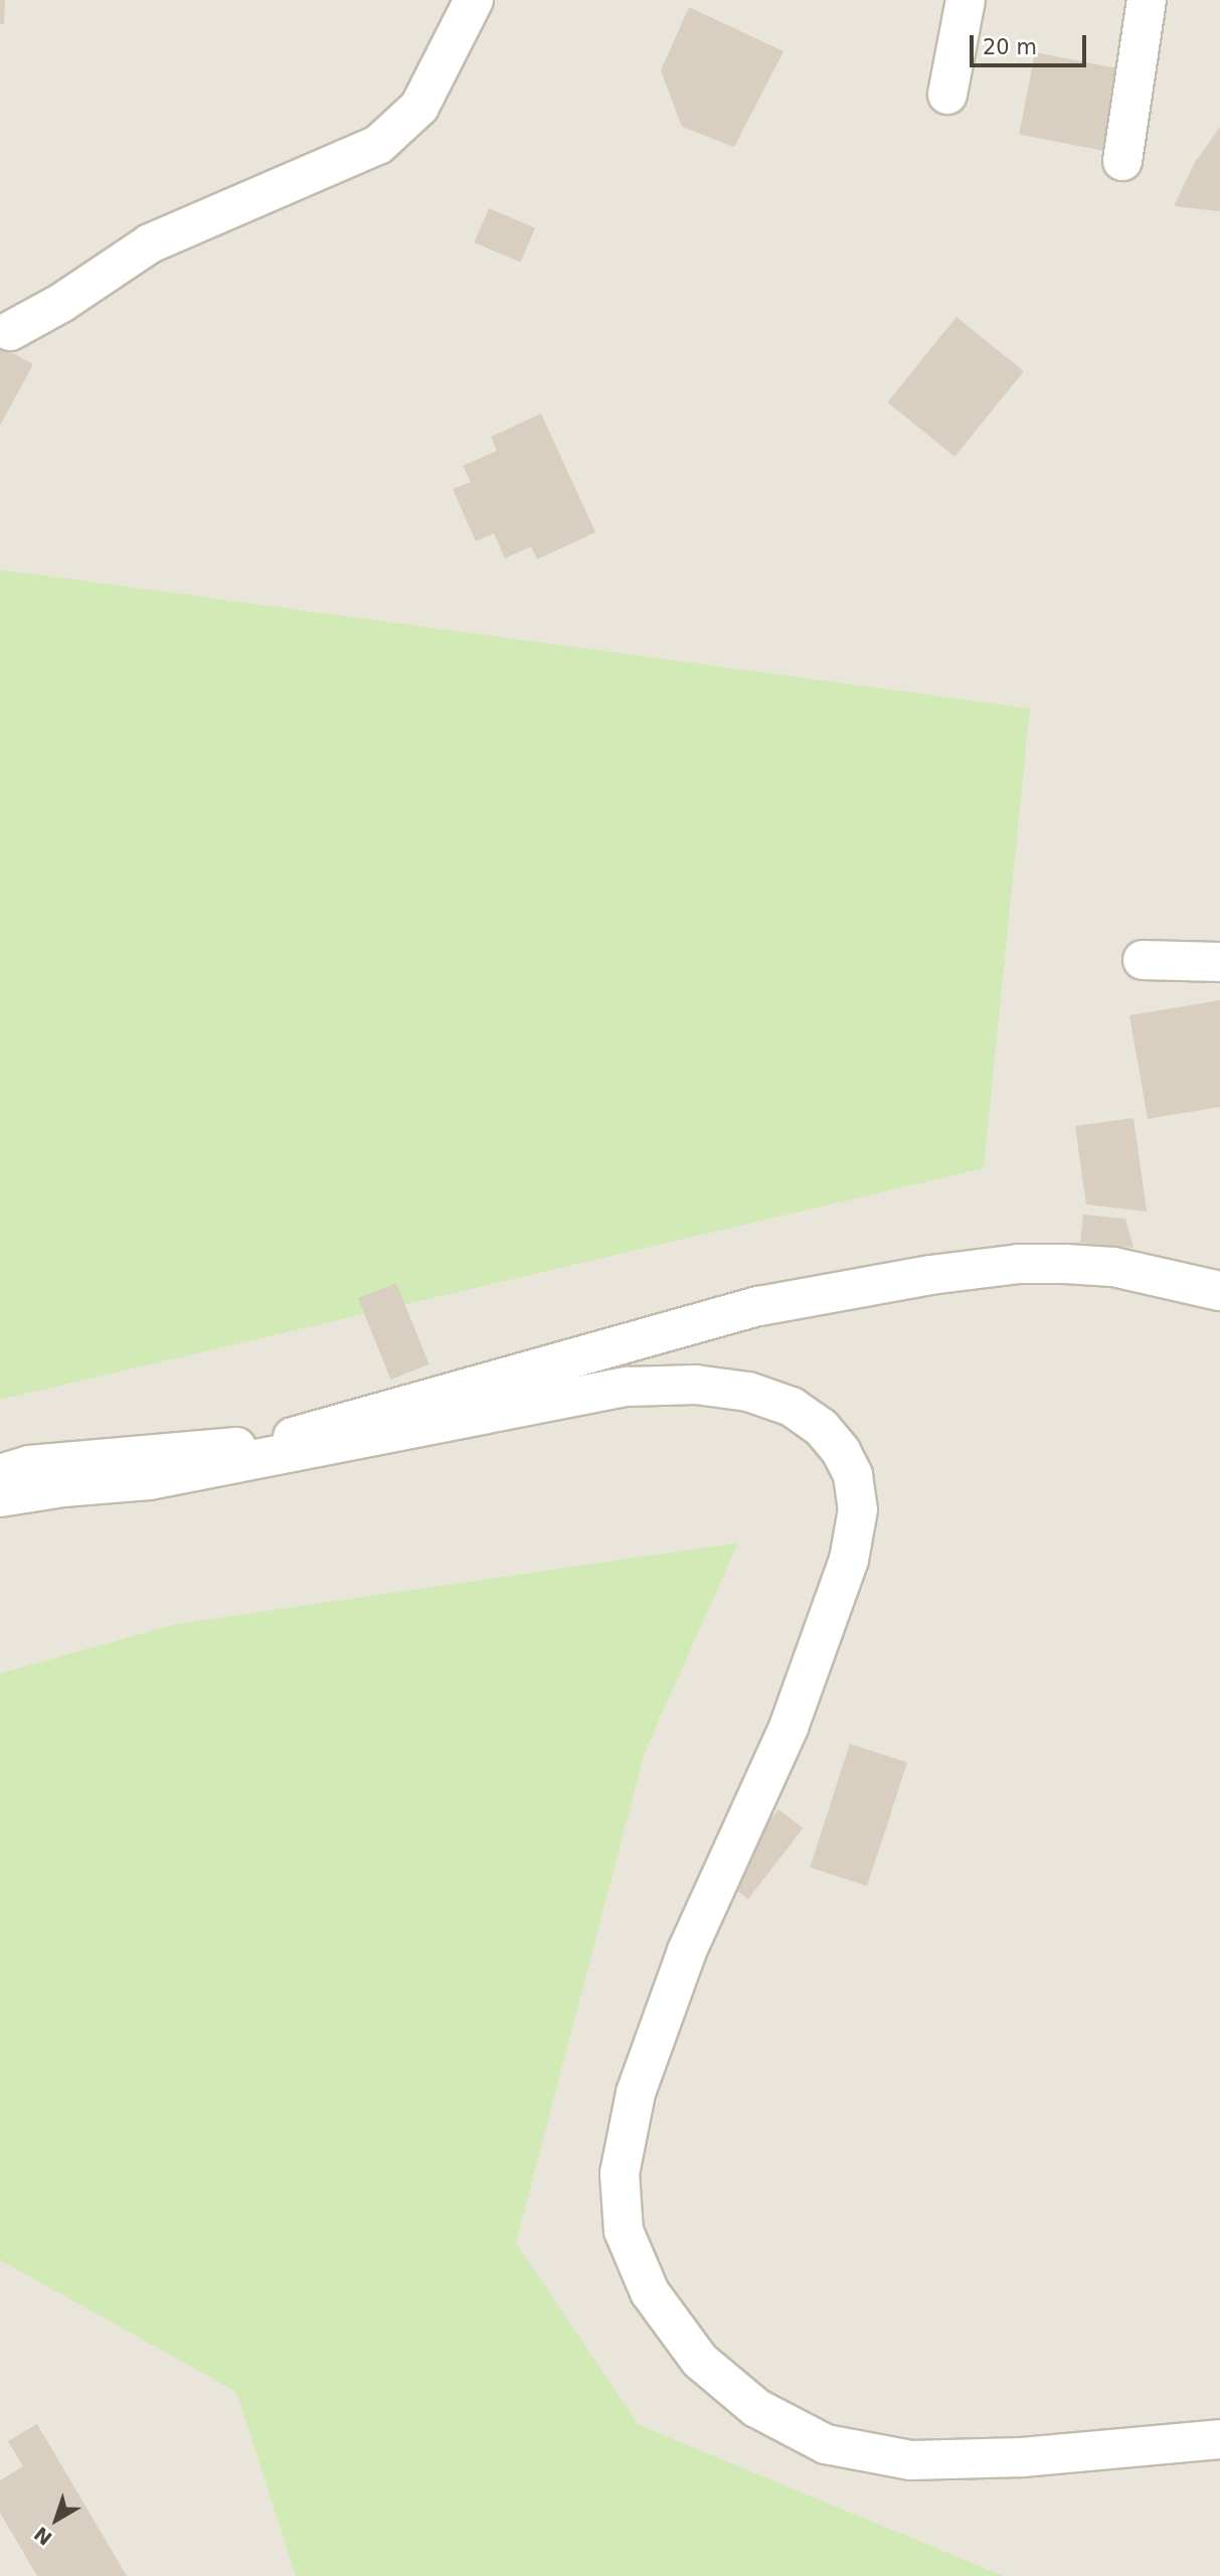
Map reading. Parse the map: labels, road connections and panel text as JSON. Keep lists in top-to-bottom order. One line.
{"scale_bar":"20 m","north":"bottom left"}
